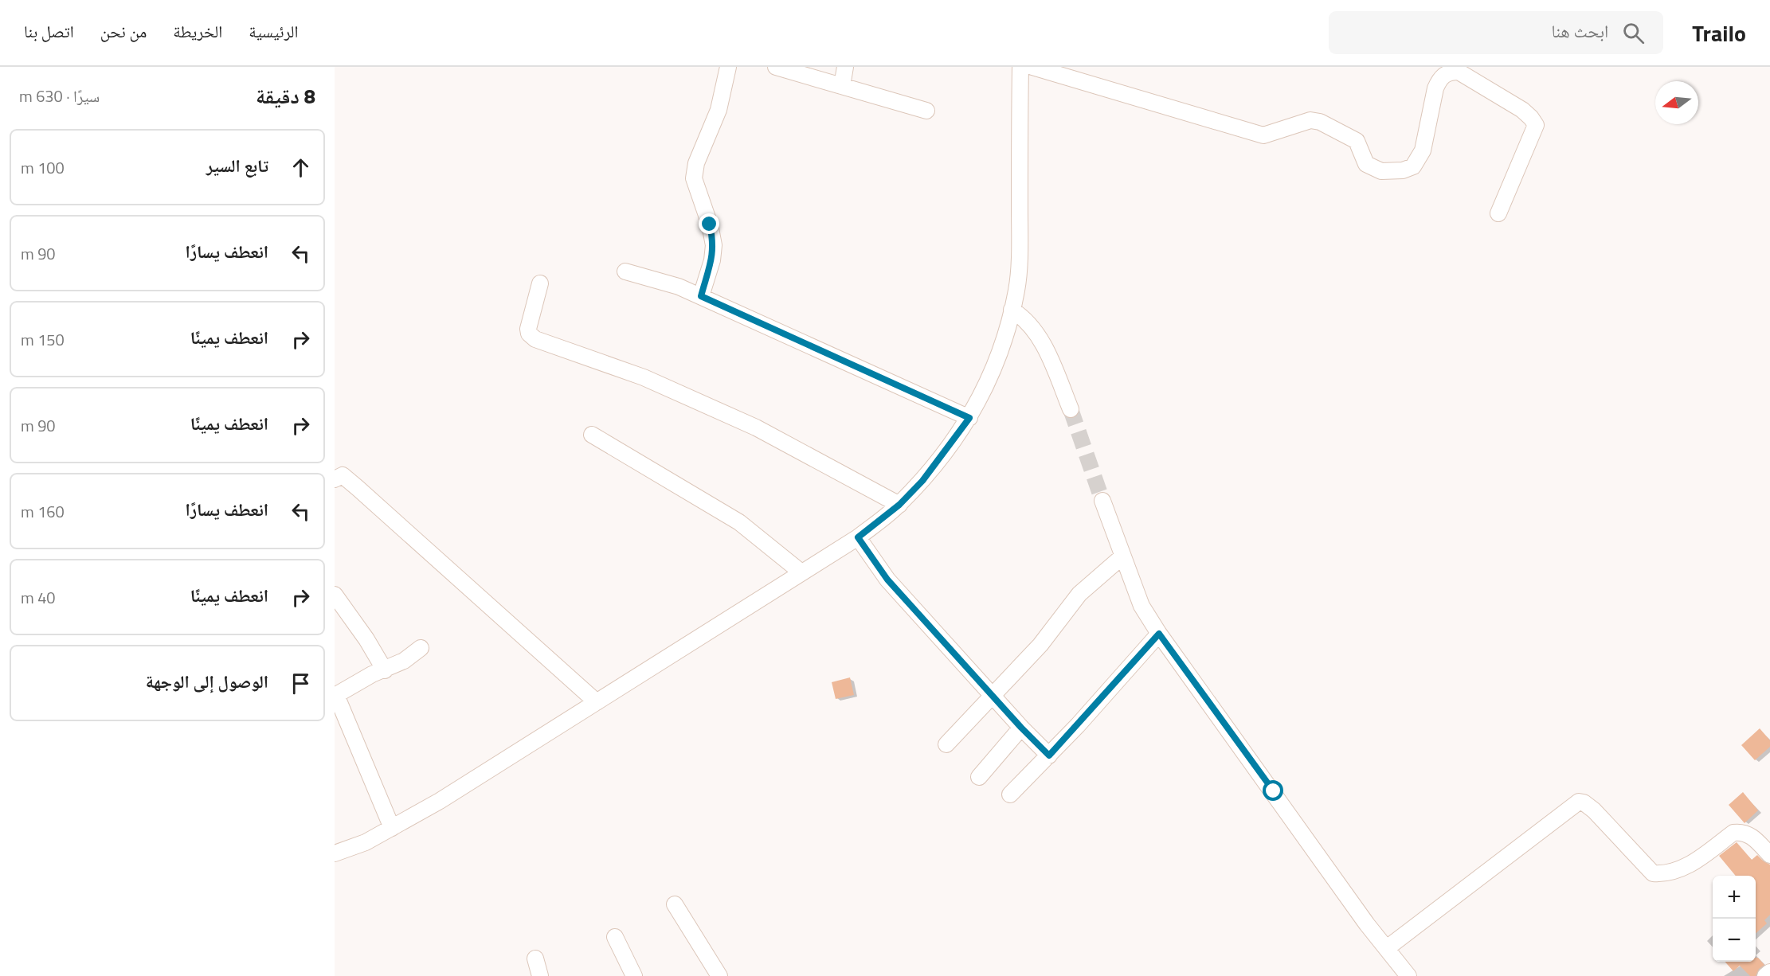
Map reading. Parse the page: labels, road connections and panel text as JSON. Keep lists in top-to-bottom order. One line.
{"north":"left","page":{"header":"Trailo","search":"ابحث هنا","nav":["الرئيسية","الخريطة","من نحن","اتصل بنا"],"heading":["8 دقيقة","سيرًا · 630 m"],"list":[["تابع السير","100 m"],["انعطف يسارًا","90 m"],["انعطف يمينًا","150 m"],["انعطف يمينًا","90 m"],["انعطف يسارًا","160 m"],["انعطف يمينًا","40 m"],"الوصول إلى الوجهة"],"map_buttons":["+","−"]}}
